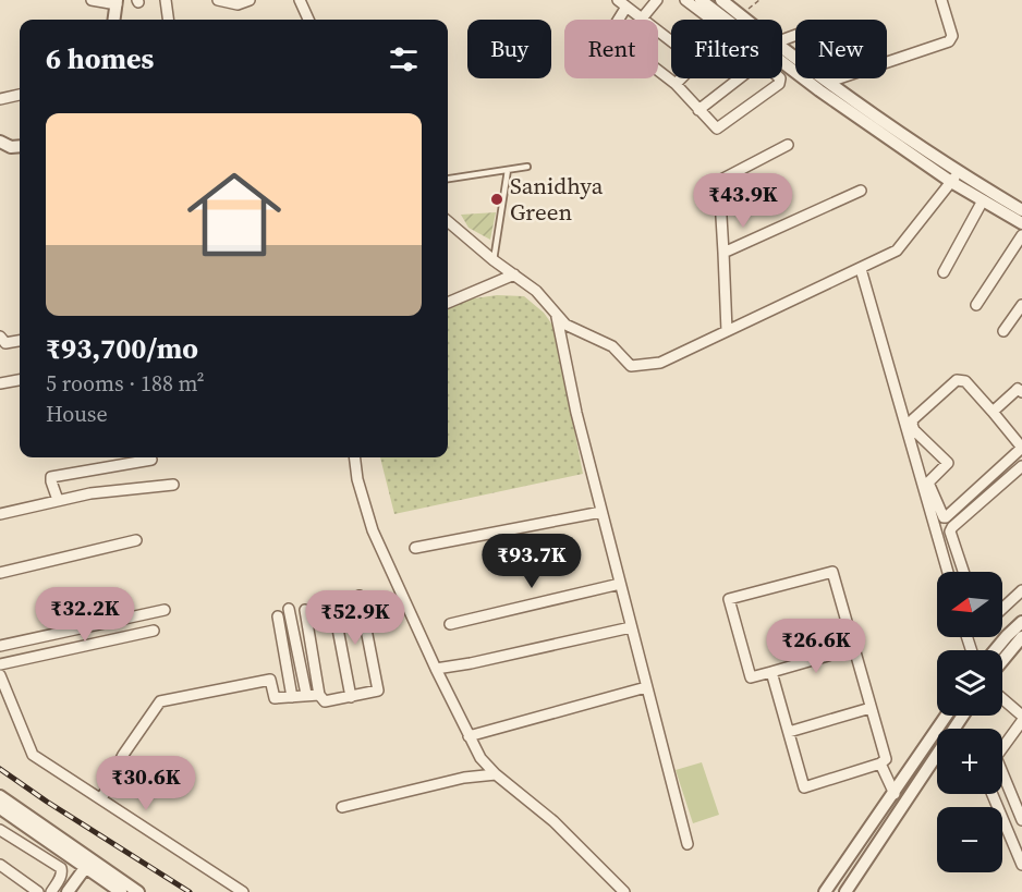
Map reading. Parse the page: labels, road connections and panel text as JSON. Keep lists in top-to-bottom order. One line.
{"places":["Sanidhya Green"],"north":"left","page":{"chip":["Buy","Rent","Filters","New"],"heading":"6 homes","list":[{"name":"₹93,700/mo","note":"5 rooms · 188 m² · House"}],"price":["₹43.9K","₹93.7K","₹32.2K","₹52.9K","₹26.6K","₹30.6K"],"map_buttons":["+","−"]}}
